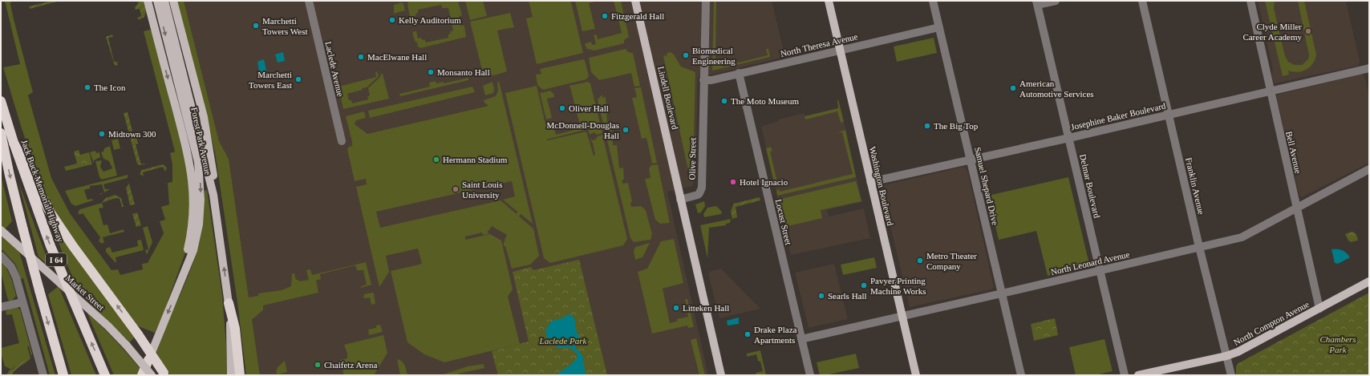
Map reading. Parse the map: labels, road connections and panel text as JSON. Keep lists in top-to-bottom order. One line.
{"streets":{"highway":["Jack Buck Memorial Highway","I 64"],"main road":["Lindell Boulevard","Forest Park Avenue","Washington Boulevard","Market Street","North Compton Avenue"],"street":["North Theresa Avenue","Laclede Avenue","Josephine Baker Boulevard","Bell Avenue","Olive Street","Samuel Shepard Drive","Delmar Boulevard","Franklin Avenue","Locust Street","North Leonard Avenue"]},"crossings":[["North Theresa Avenue","Olive Street"],["North Theresa Avenue","Washington Boulevard"],["North Theresa Avenue","Samuel Shepard Drive"],["North Theresa Avenue","Locust Street"],["Lindell Boulevard","Olive Street"],["Josephine Baker Boulevard","Bell Avenue"],["Josephine Baker Boulevard","Washington Boulevard"],["Josephine Baker Boulevard","Samuel Shepard Drive"],["Josephine Baker Boulevard","Delmar Boulevard"],["Josephine Baker Boulevard","Franklin Avenue"],["Bell Avenue","North Leonard Avenue"],["Bell Avenue","North Compton Avenue"],["Washington Boulevard","North Leonard Avenue"],["Samuel Shepard Drive","North Leonard Avenue"],["Delmar Boulevard","North Leonard Avenue"],["Franklin Avenue","North Leonard Avenue"],["Franklin Avenue","North Compton Avenue"],["Locust Street","North Leonard Avenue"]],"parks":["Chambers Park","Laclede Park"],"places":["Fitzgerald Hall","Kelly Auditorium","Marchetti Towers West","Clyde Miller Career Academy","Biomedical Engineering","MacElwane Hall","Monsanto Hall","Marchetti Towers East","The Icon","American Automotive Services","The Moto Museum","Oliver Hall","The Big Top","McDonnell-Douglas Hall","Midtown 300","Hermann Stadium","Hotel Ignacio","Saint Louis University","Metro Theater Company","Pavyer Printing Machine Works","Searls Hall","Litteken Hall","Drake Plaza Apartments","Chaifetz Arena"]}
